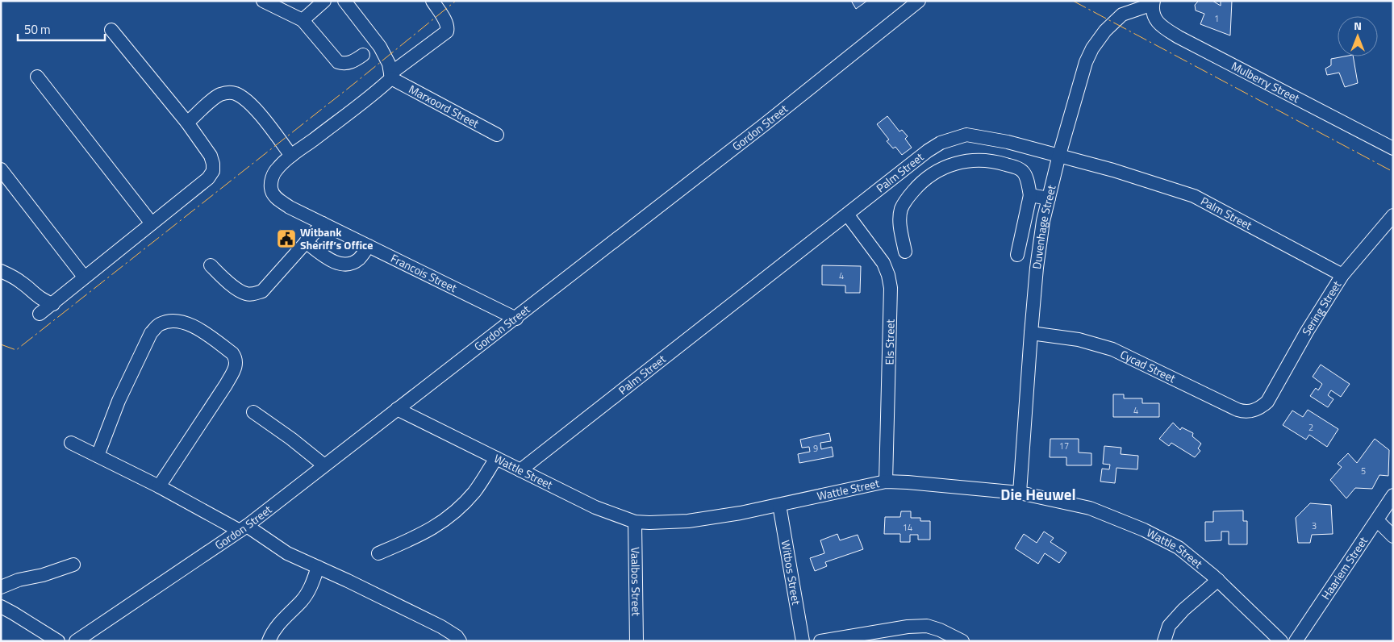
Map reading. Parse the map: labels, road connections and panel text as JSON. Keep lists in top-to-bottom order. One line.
{"streets":{"street":["Mulberry Street","Marxoord Street","Gordon Street","Palm Street","Duvenhage Street","Francois Street","Sering Street","Els Street","Cycad Street","Wattle Street","Haarlem Street","Witbos Street","Vaalbos Street"]},"crossings":[["Mulberry Street","Duvenhage Street"],["Marxoord Street","Francois Street"],["Gordon Street","Francois Street"],["Gordon Street","Wattle Street"],["Palm Street","Duvenhage Street"],["Palm Street","Sering Street"],["Palm Street","Els Street"],["Palm Street","Wattle Street"],["Duvenhage Street","Cycad Street"],["Duvenhage Street","Wattle Street"],["Sering Street","Cycad Street"],["Els Street","Wattle Street"],["Wattle Street","Witbos Street"],["Wattle Street","Vaalbos Street"]],"districts":["Die Heuwel"],"places":{"public building":["Witbank Sheriff’s Office"]},"house_numbers":["1","4","4","2","17","9","5","3","14"],"scale_bar":"50 m","north":"top"}
